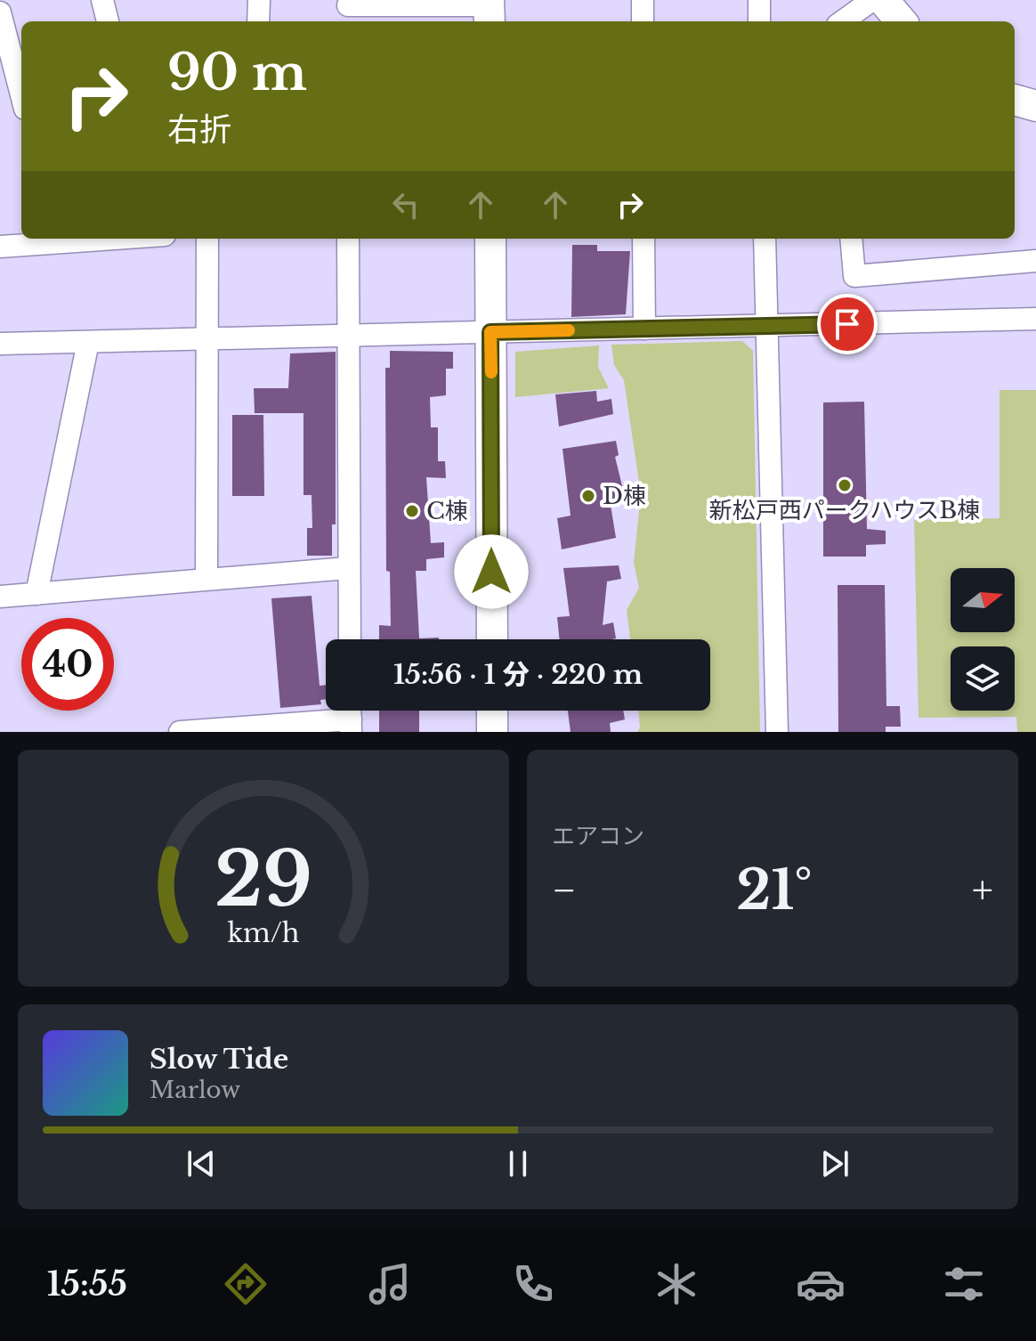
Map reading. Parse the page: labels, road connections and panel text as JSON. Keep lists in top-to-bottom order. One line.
{"places":["新松戸西パークハウスB棟","D棟","C棟"],"north":"right","page":{"turn":["90 m","右折"],"limit":"40","trip":"15:56 · 1 分 · 220 m","tile":"エアコン","heat":["−","21°","+"],"song":["Slow Tide","Marlow"],"tabs":"15:55","gauge":["29","km/h"]}}
